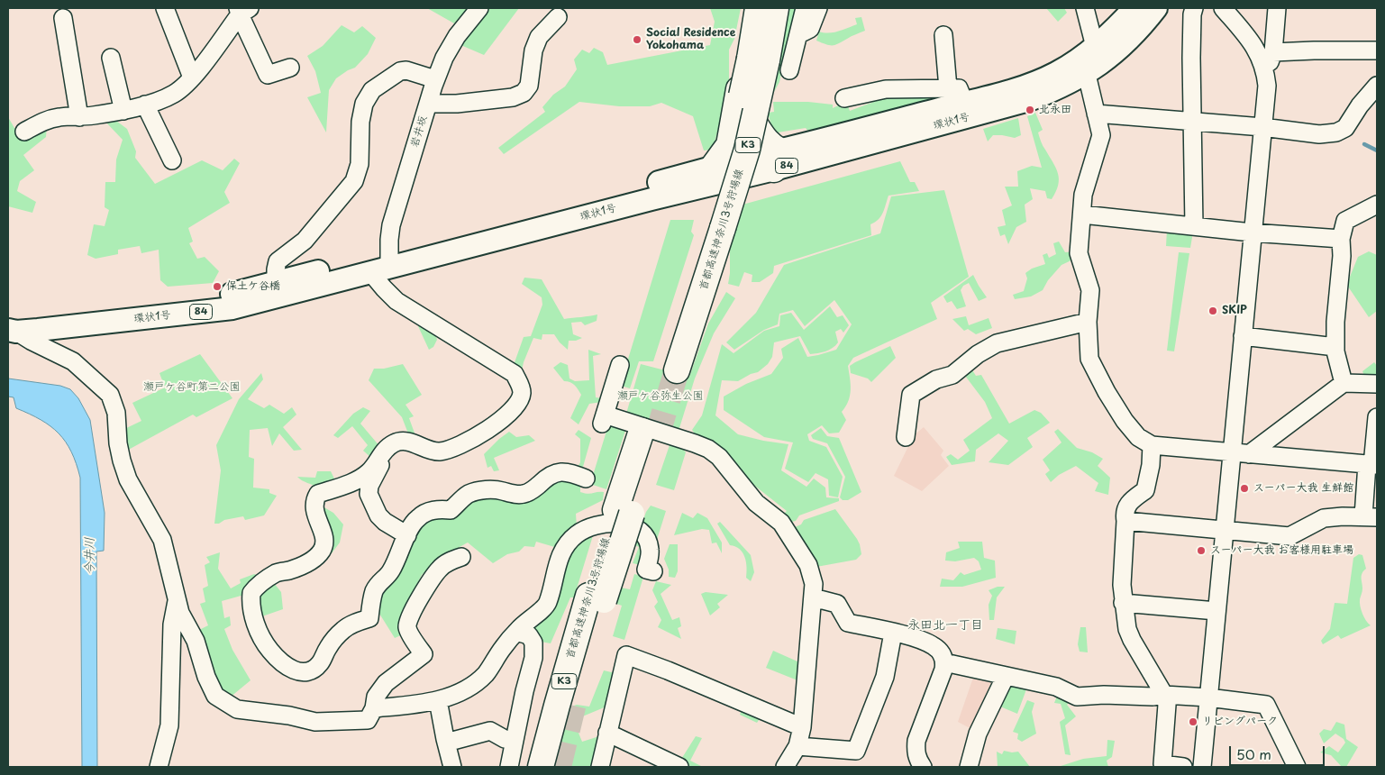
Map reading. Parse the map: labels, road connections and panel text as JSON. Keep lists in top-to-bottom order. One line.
{"streets":{"highway":["K3","首都高速神奈川3号狩場線"],"main road":["環状1号","84"],"street":["岩井坂"]},"crossings":[["環状1号","岩井坂"]],"districts":["永田北一丁目"],"water":["今井川"],"parks":["瀬戸ケ谷町第二公園","瀬戸ケ谷弥生公園"],"places":["Social Residence Yokohama","北永田","保土ケ谷橋","SKIP","スーパー大我 生鮮館","スーパー大我 お客様用駐車場","リビングパーク"],"scale_bar":"50 m"}
